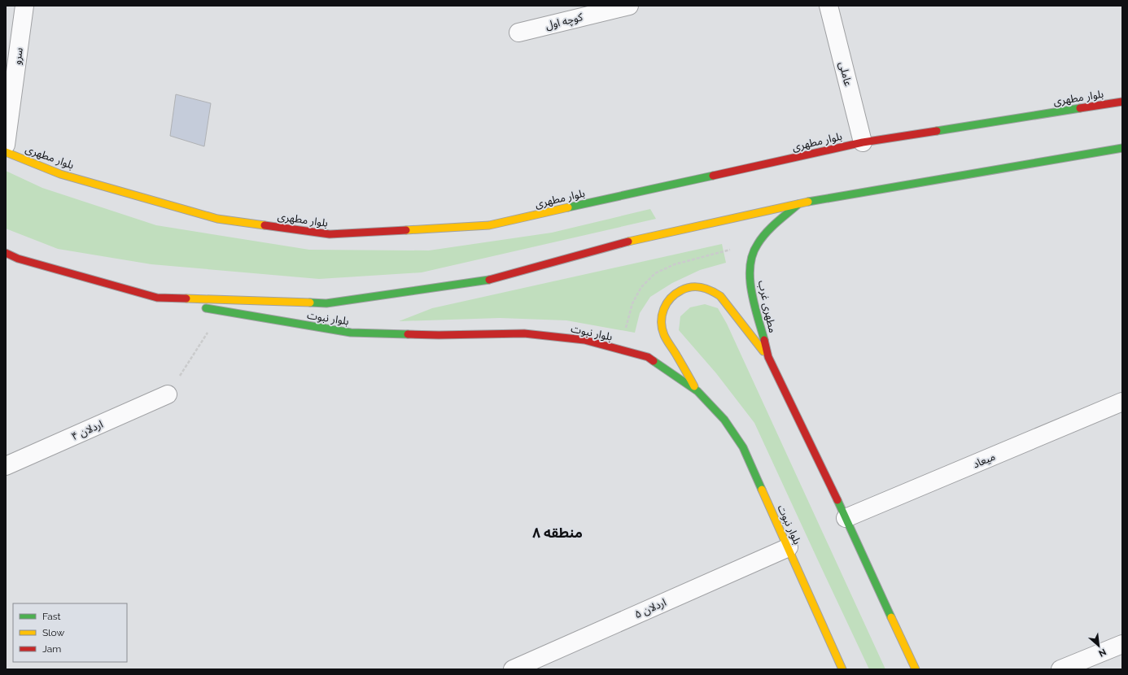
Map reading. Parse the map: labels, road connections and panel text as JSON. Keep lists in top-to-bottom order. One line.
{"streets":{"main road":["بلوار مطهری","مطهری غرب","بلوار نبوت"],"street":["کوچه اول","سرو","عاملی","اردلان ۴","میعاد","اردلان ۵"]},"crossings":[["عاملی","بلوار مطهری"],["بلوار نبوت","اردلان ۵"]],"districts":["منطقه ۸"],"legend":["Fast","Slow","Jam"],"north":"bottom right"}
